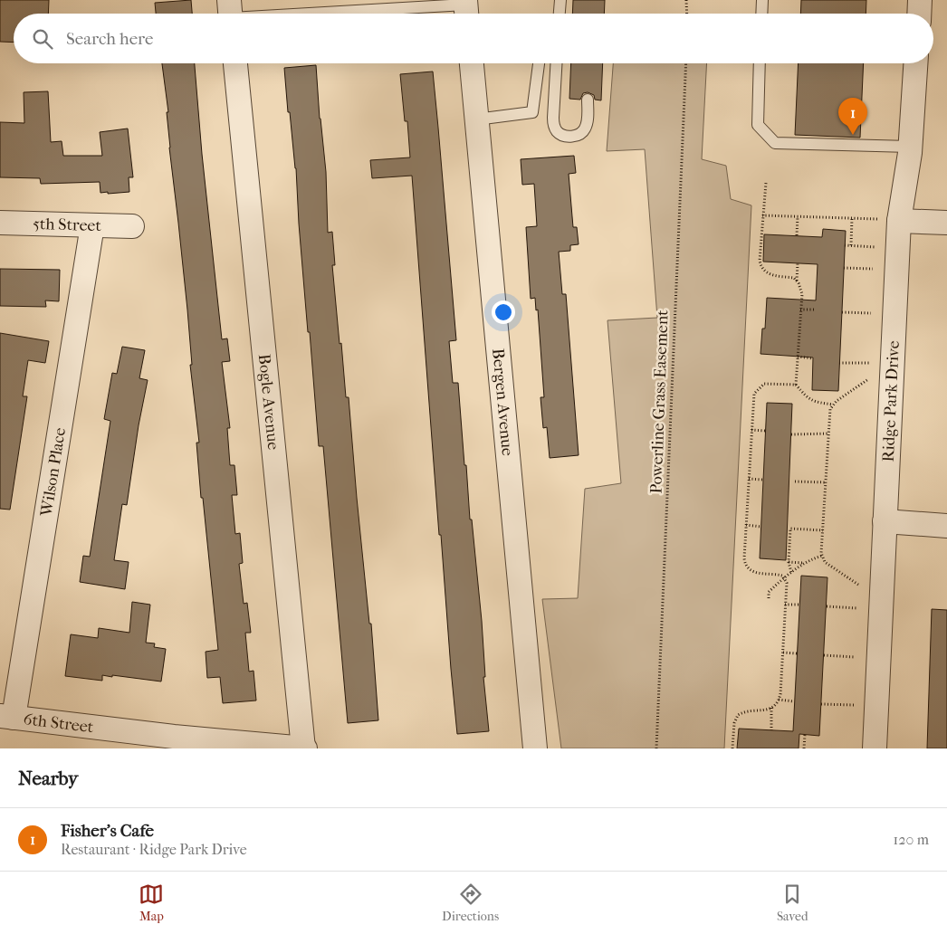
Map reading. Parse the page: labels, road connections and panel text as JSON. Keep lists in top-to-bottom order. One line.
{"streets":{"street":["5th Street","Bogle Avenue","Bergen Avenue","Ridge Park Drive","Wilson Place","6th Street"],"path":["Powerline Grass Easement"]},"crossings":[["5th Street","Wilson Place"],["Bogle Avenue","6th Street"],["Wilson Place","6th Street"]],"page":{"search":"Search here","pins":"1","heading":"Nearby","list":[{"mark":"1","name":"Fisher's Cafe","note":"Restaurant · Ridge Park Drive","value":"120 m"}],"nav":["Map","Directions","Saved"]}}
